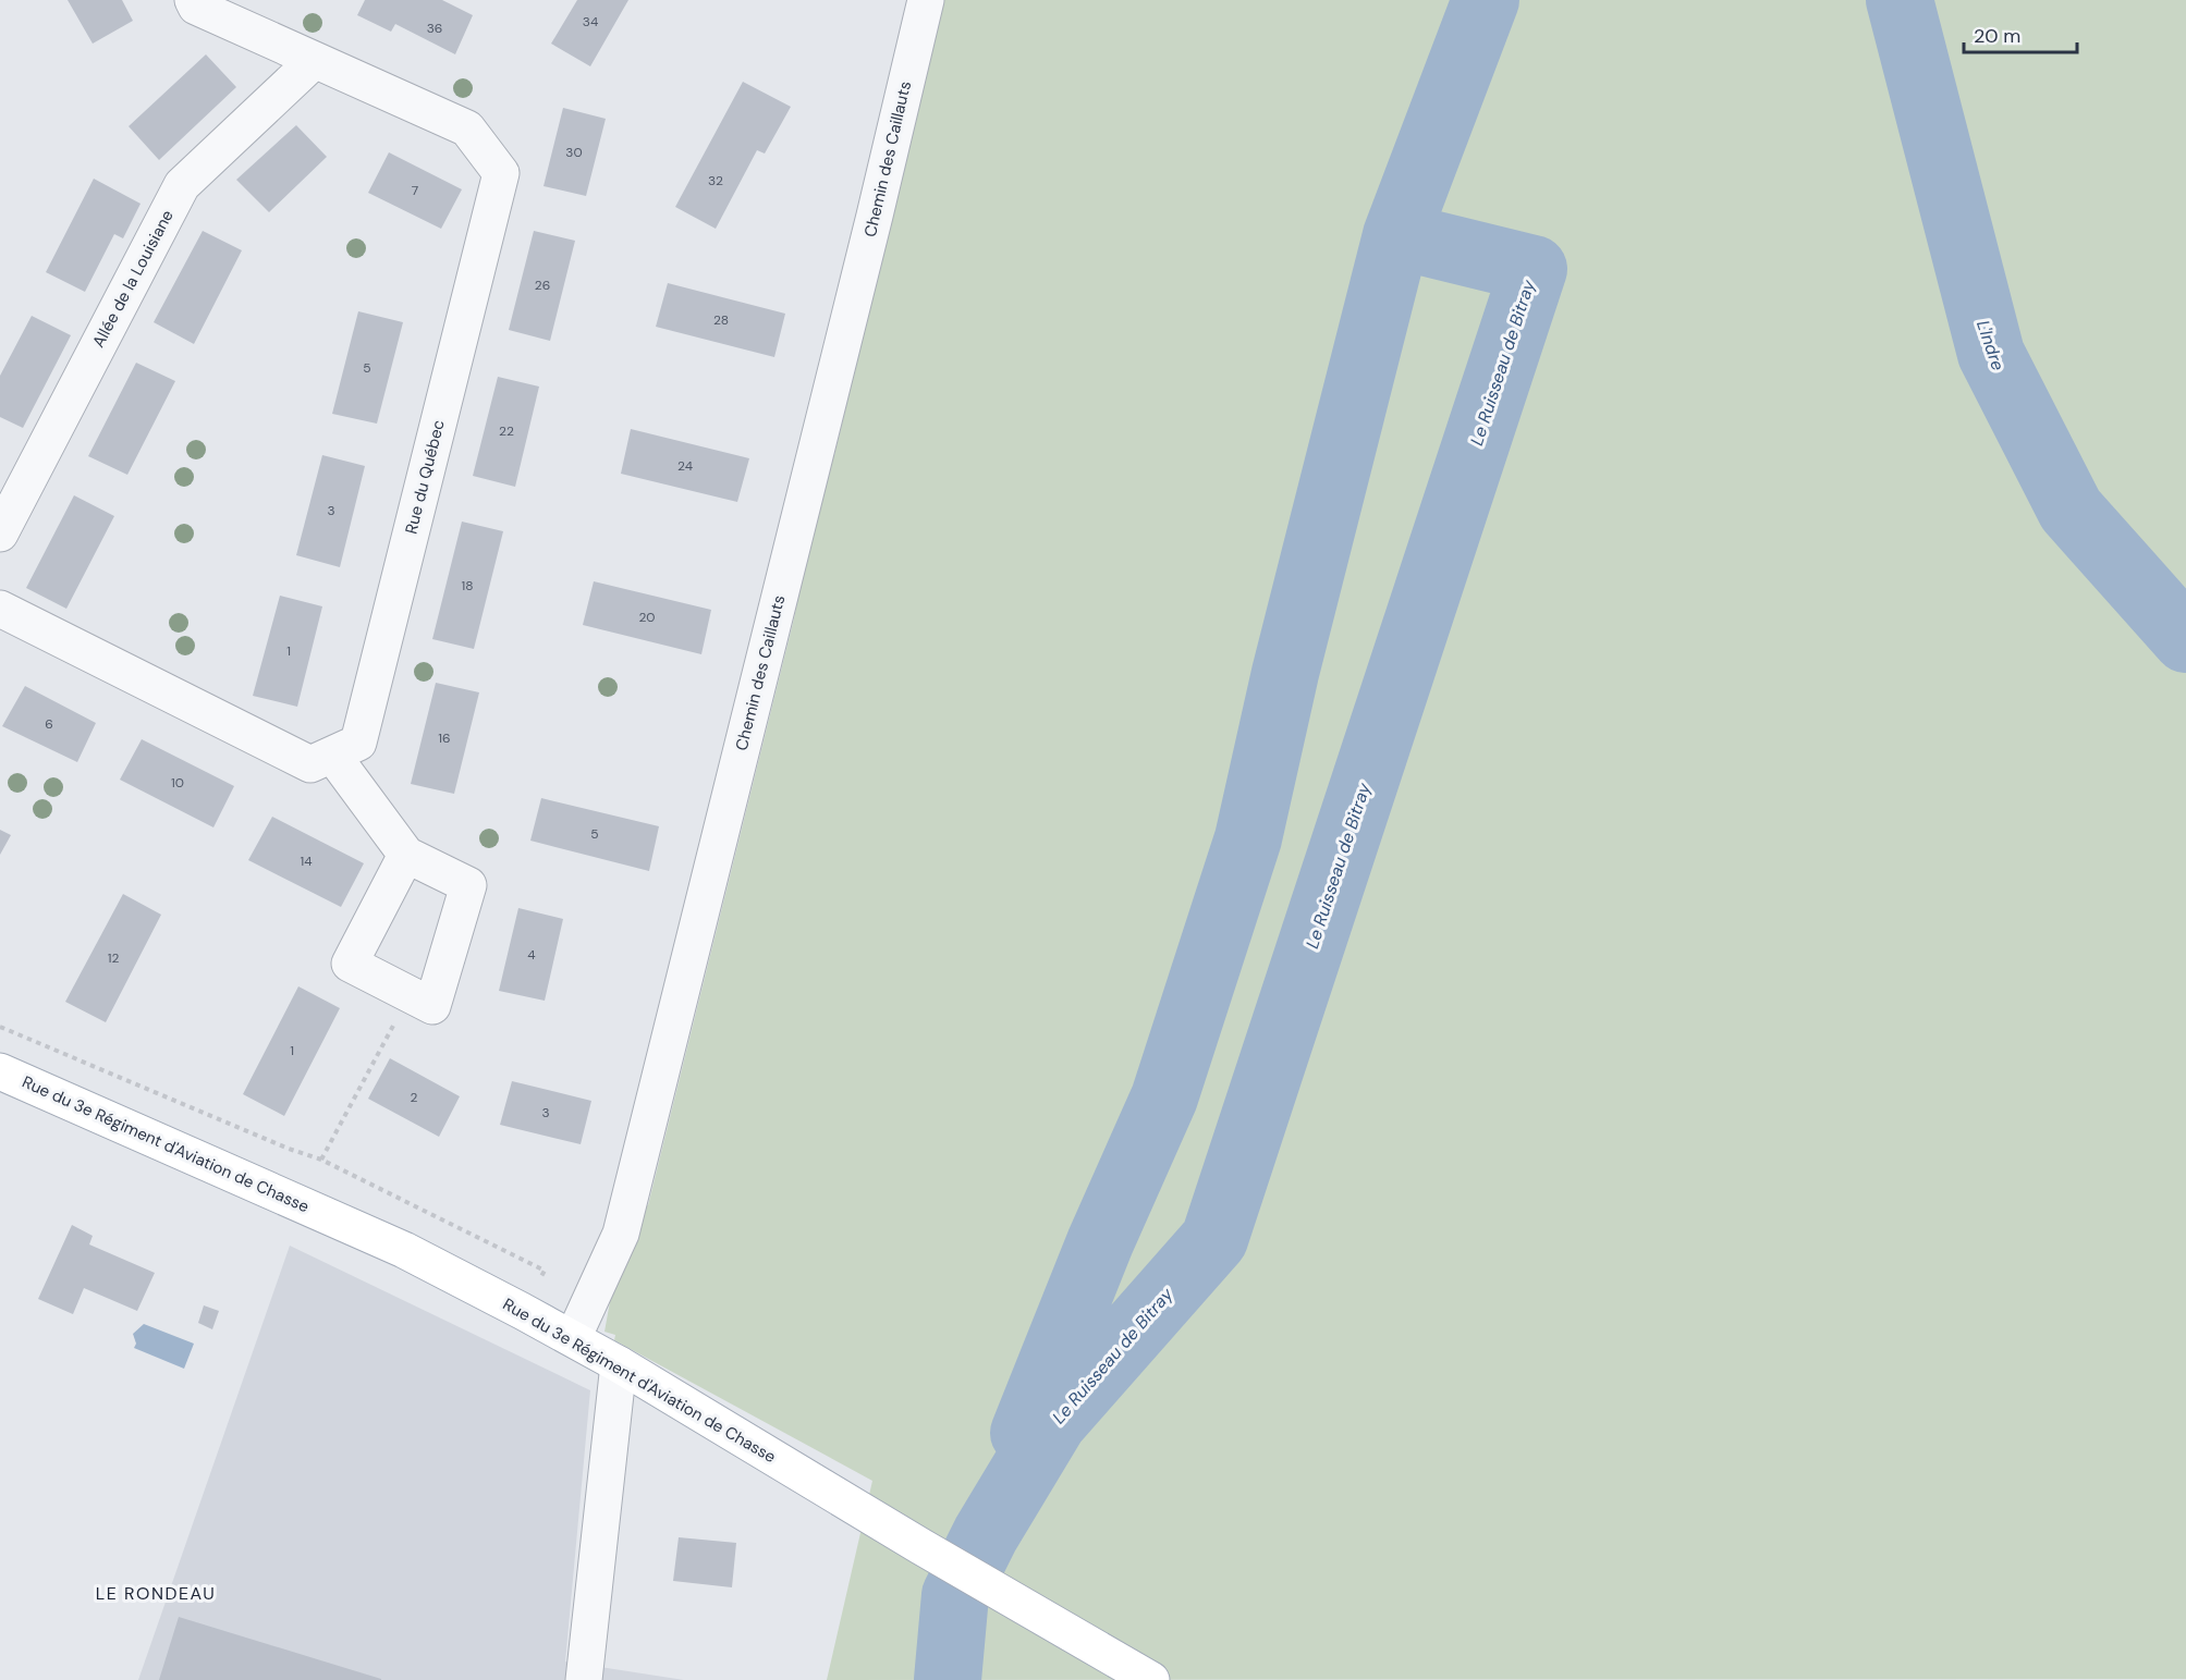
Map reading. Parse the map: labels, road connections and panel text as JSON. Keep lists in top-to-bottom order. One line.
{"streets":{"main road":["Rue du 3e Régiment d'Aviation de Chasse"],"street":["Chemin des Caillauts","Allée de la Louisiane","Rue du Québec"]},"crossings":[["Chemin des Caillauts","Rue du 3e Régiment d'Aviation de Chasse"],["Allée de la Louisiane","Rue du Québec"]],"districts":["LE RONDEAU"],"water":["L'Indre","Le Ruisseau de Bitray"],"house_numbers":["34","36","30","32","7","26","28","5","22","24","3","18","20","1","6","16","10","5","14","4","12","1","2","3"],"scale_bar":"20 m"}
